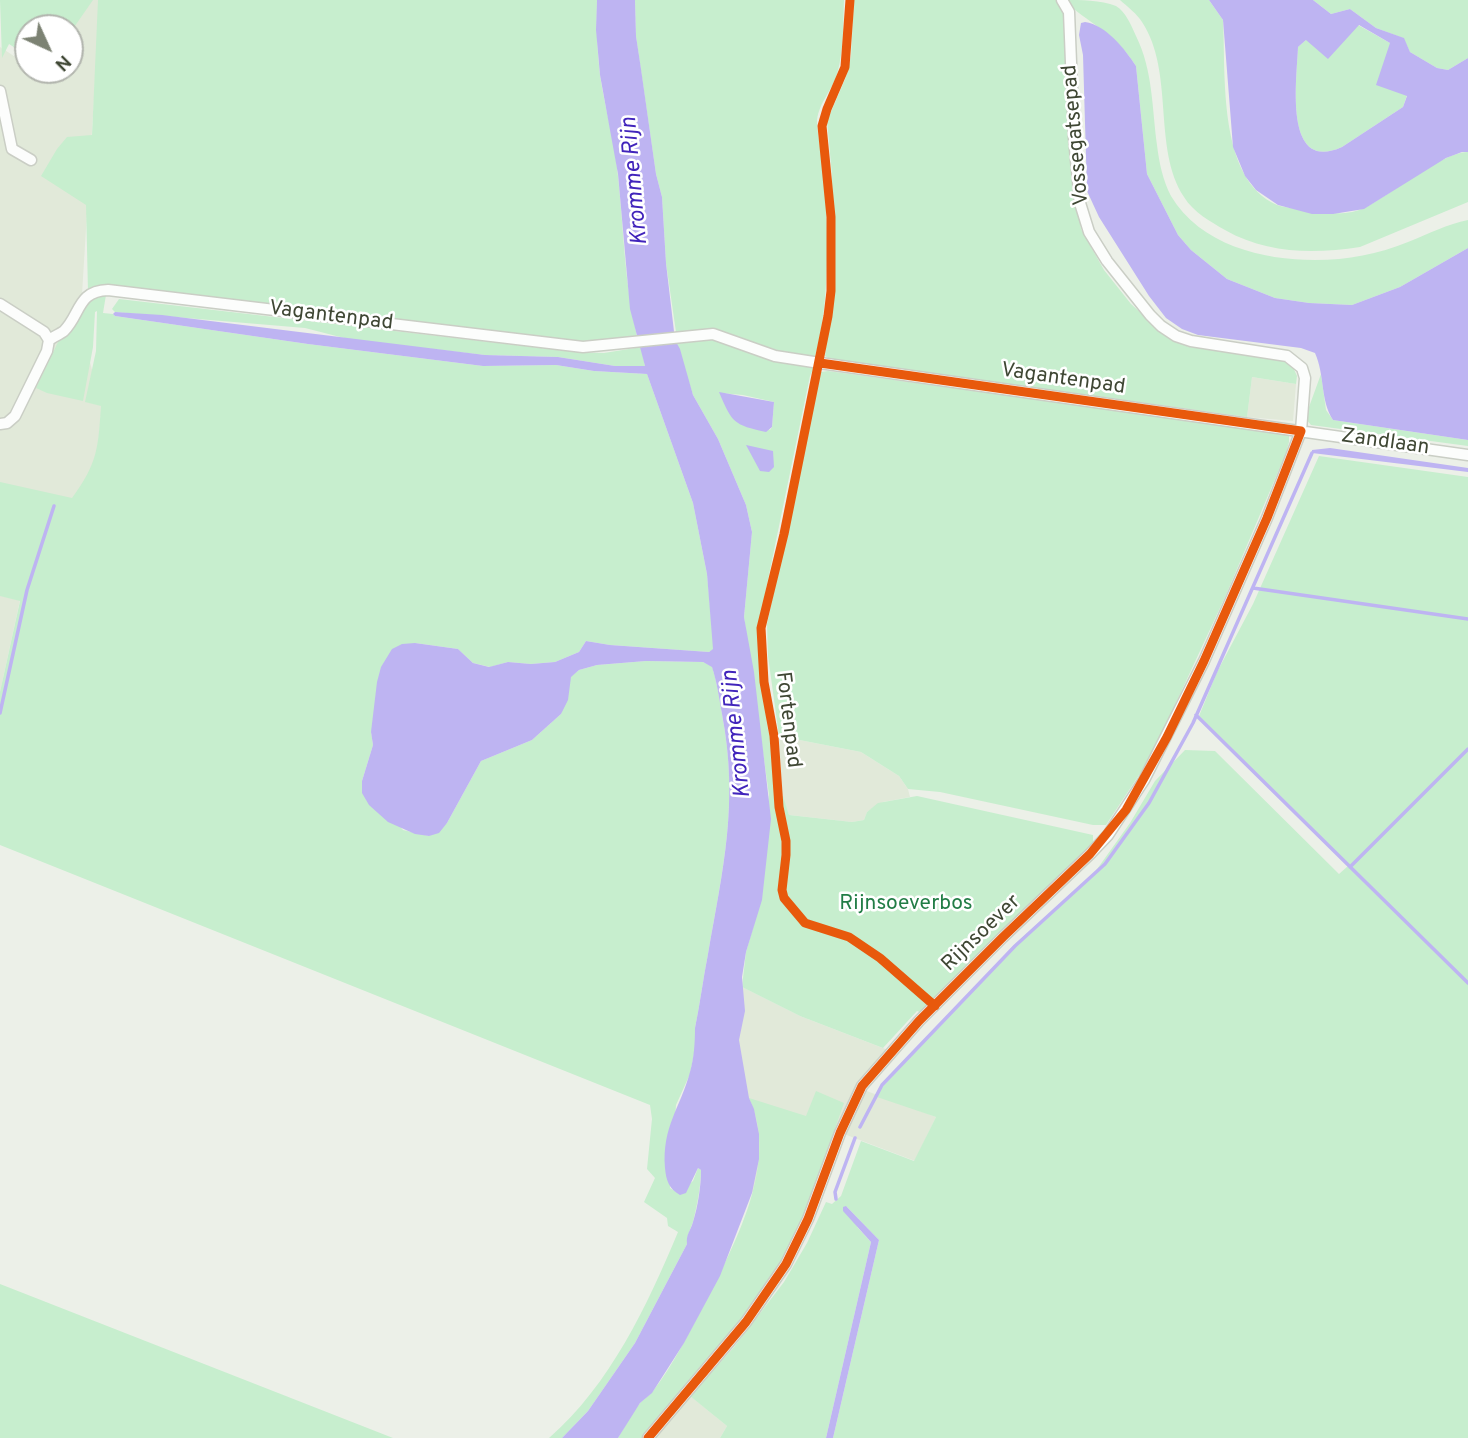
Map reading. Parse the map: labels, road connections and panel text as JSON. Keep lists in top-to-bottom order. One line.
{"streets":{"street":["Vossegatsepad","Vagantenpad","Zandlaan","Rijnsoever"],"cycle path":["Fortenpad"]},"crossings":[["Vossegatsepad","Vagantenpad"],["Vossegatsepad","Zandlaan"],["Vossegatsepad","Rijnsoever"],["Vagantenpad","Zandlaan"],["Vagantenpad","Rijnsoever"],["Zandlaan","Rijnsoever"]],"water":["Kromme Rijn"],"parks":["Rijnsoeverbos"],"north":"bottom right"}
